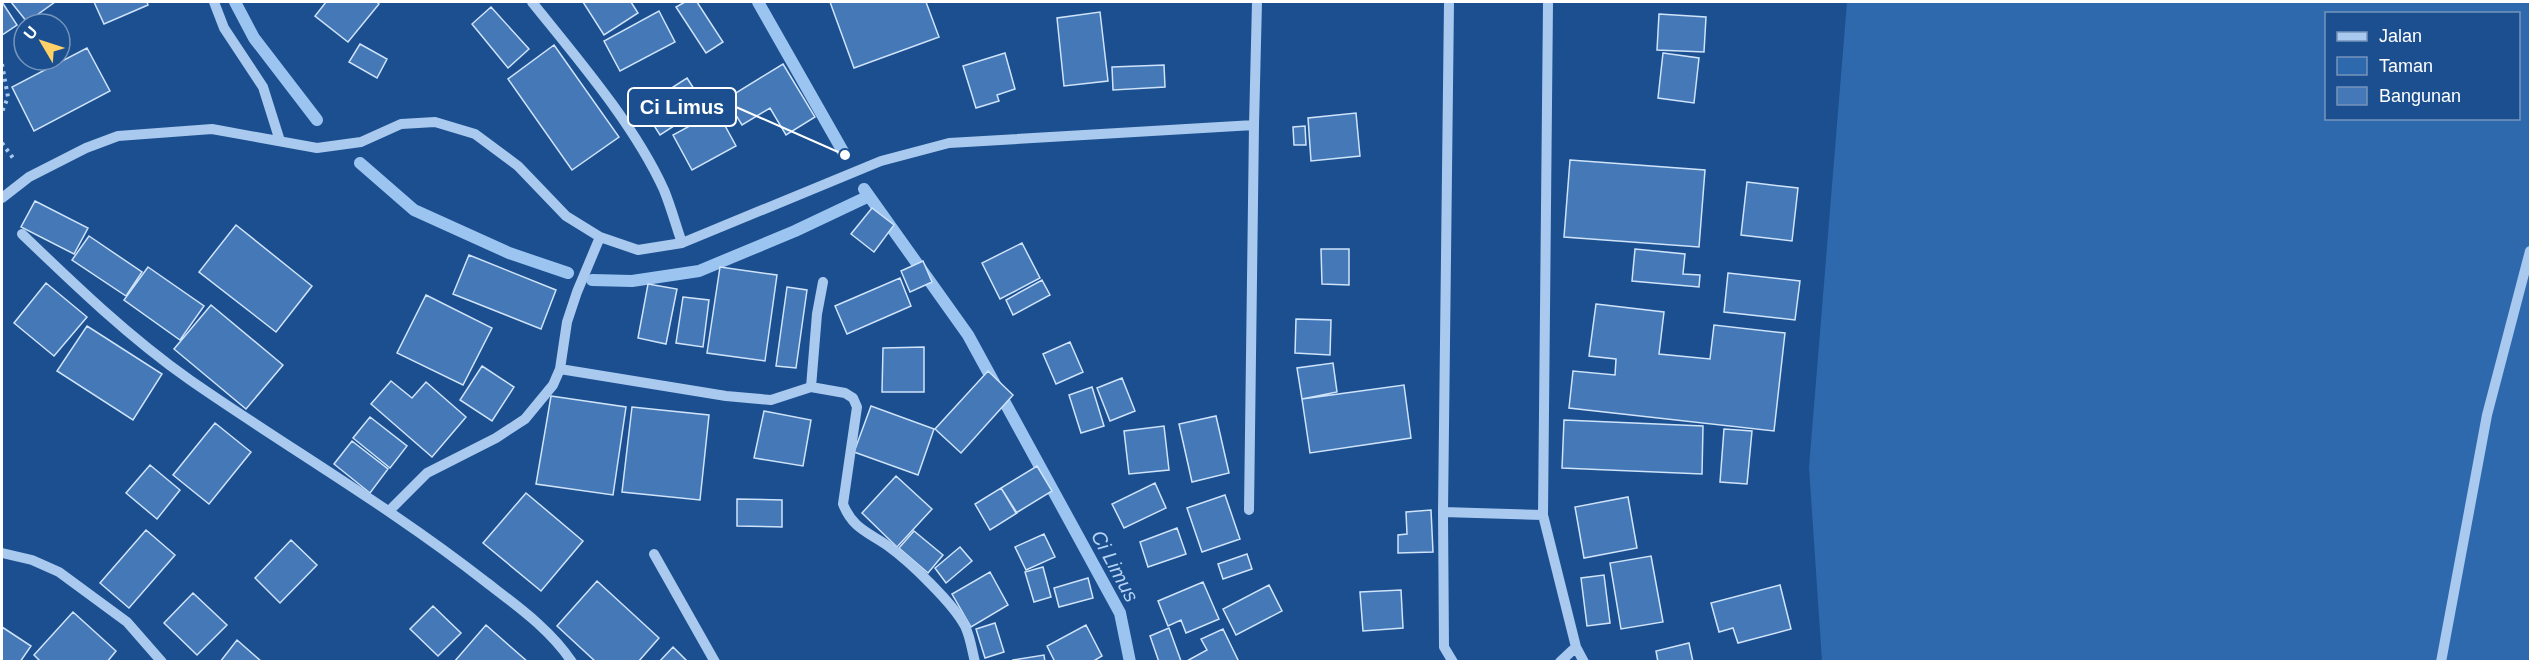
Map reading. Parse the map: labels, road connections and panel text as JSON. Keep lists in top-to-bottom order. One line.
{"water":["Ci Limus"],"places":["Ci Limus"],"legend":["Jalan","Taman","Bangunan"],"north":"top left"}
